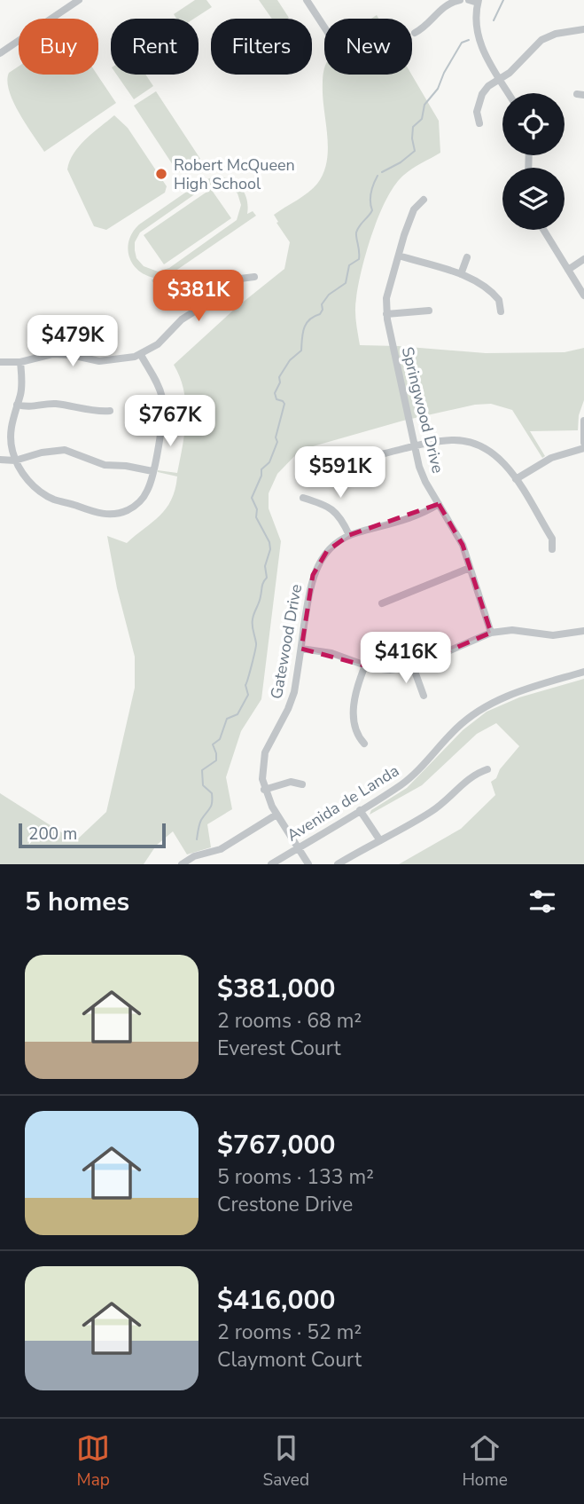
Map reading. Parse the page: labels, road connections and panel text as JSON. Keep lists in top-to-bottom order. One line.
{"streets":{"street":["Springwood Drive","Gatewood Drive","Avenida de Landa"]},"crossings":[["Springwood Drive","Gatewood Drive"],["Gatewood Drive","Avenida de Landa"]],"places":["Robert McQueen High School"],"scale_bar":"200 m","page":{"chip":["Buy","Rent","Filters","New"],"price":["$381K","$479K","$767K","$591K","$416K"],"scale":"200 m","heading":"5 homes","list":[{"name":"$381,000","note":"2 rooms · 68 m² · Everest Court"},{"name":"$767,000","note":"5 rooms · 133 m² · Crestone Drive"},{"name":"$416,000","note":"2 rooms · 52 m² · Claymont Court"}],"tabs":["Map","Saved","Home"]}}
